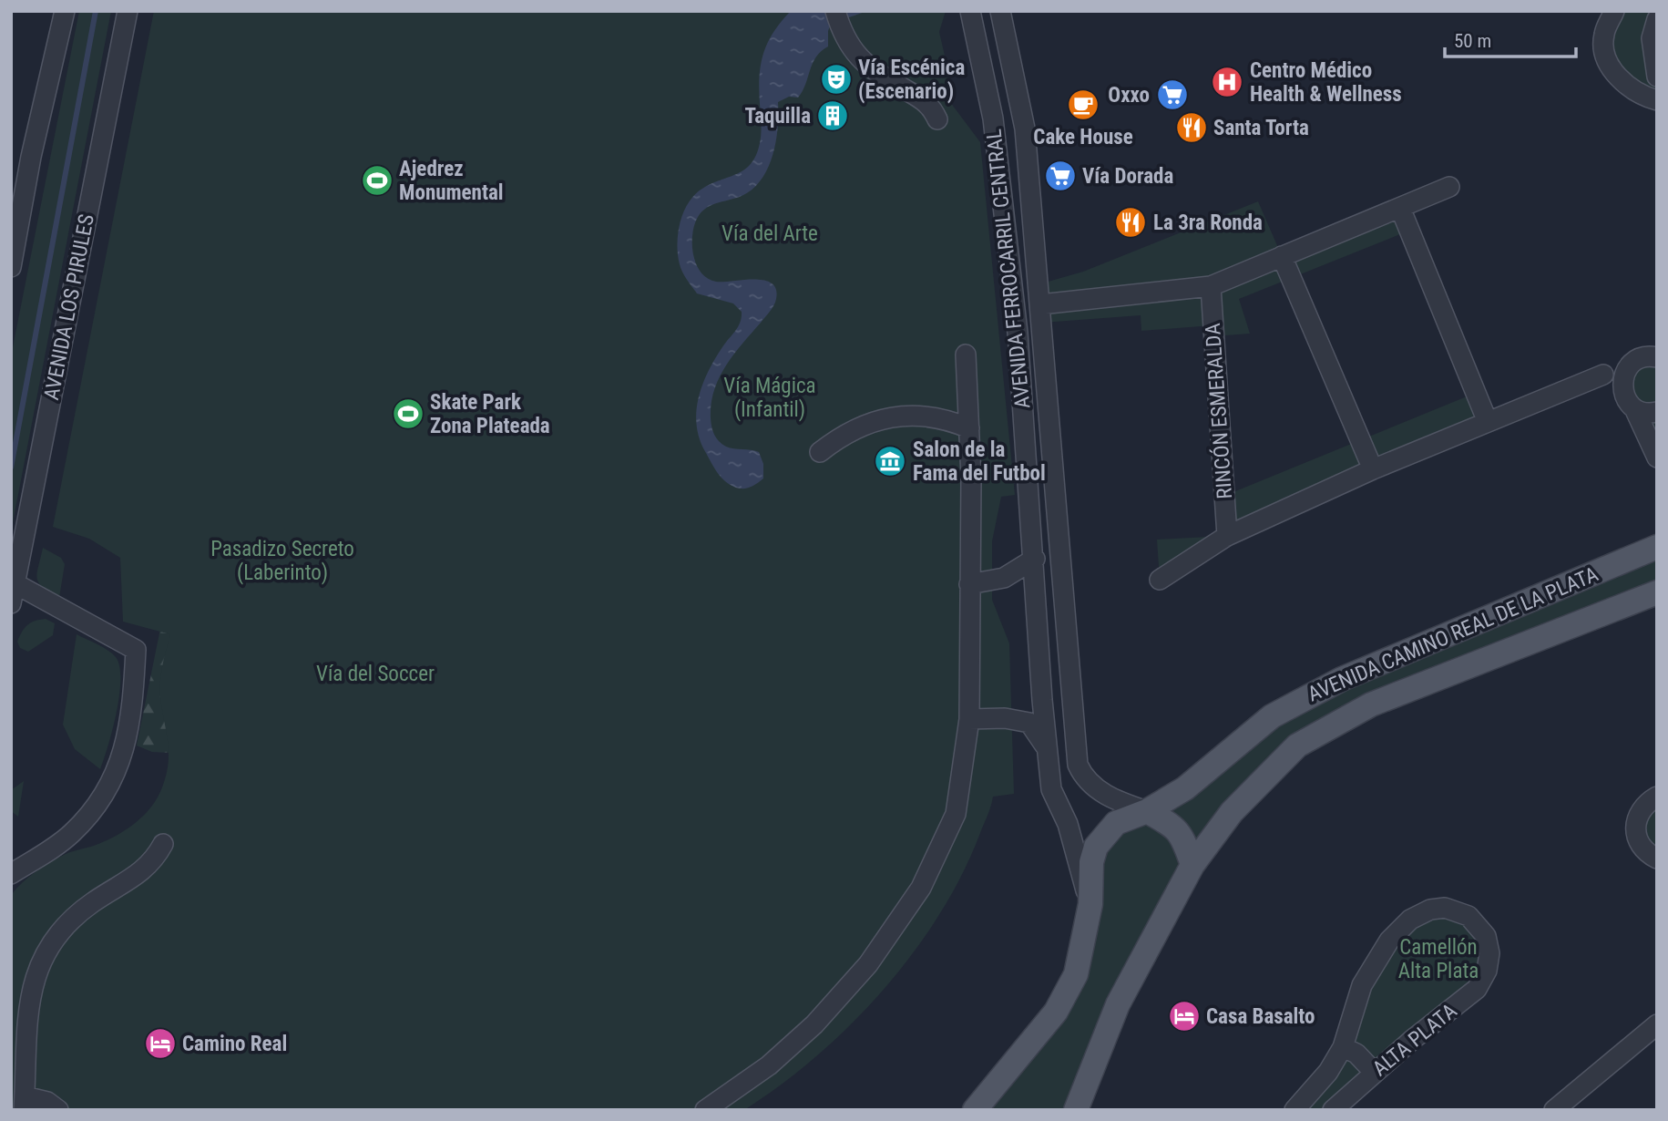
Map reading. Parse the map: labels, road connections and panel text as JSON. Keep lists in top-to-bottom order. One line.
{"streets":{"main road":["AVENIDA CAMINO REAL DE LA PLATA"],"street":["AVENIDA FERROCARRIL CENTRAL","AVENIDA LOS PIRULES","RINCÓN ESMERALDA","ALTA PLATA"]},"crossings":[["AVENIDA FERROCARRIL CENTRAL","AVENIDA CAMINO REAL DE LA PLATA"]],"parks":["Vía del Arte","Vía Mágica (Infantil)","Pasadizo Secreto (Laberinto)","Vía del Soccer","Camellón Alta Plata"],"places":{"theatre":["Vía Escénica (Escenario)"],"hospital":["Centro Médico Health & Wellness"],"supermarket":["Oxxo","Vía Dorada"],"cafe":["Cake House"],"building":["Taquilla"],"restaurant":["Santa Torta","La 3ra Ronda"],"sports":["Ajedrez Monumental","Skate Park Zona Plateada"],"museum":["Salon de la Fama del Futbol"],"hotel":["Casa Basalto","Camino Real"]},"scale_bar":"50 m"}
